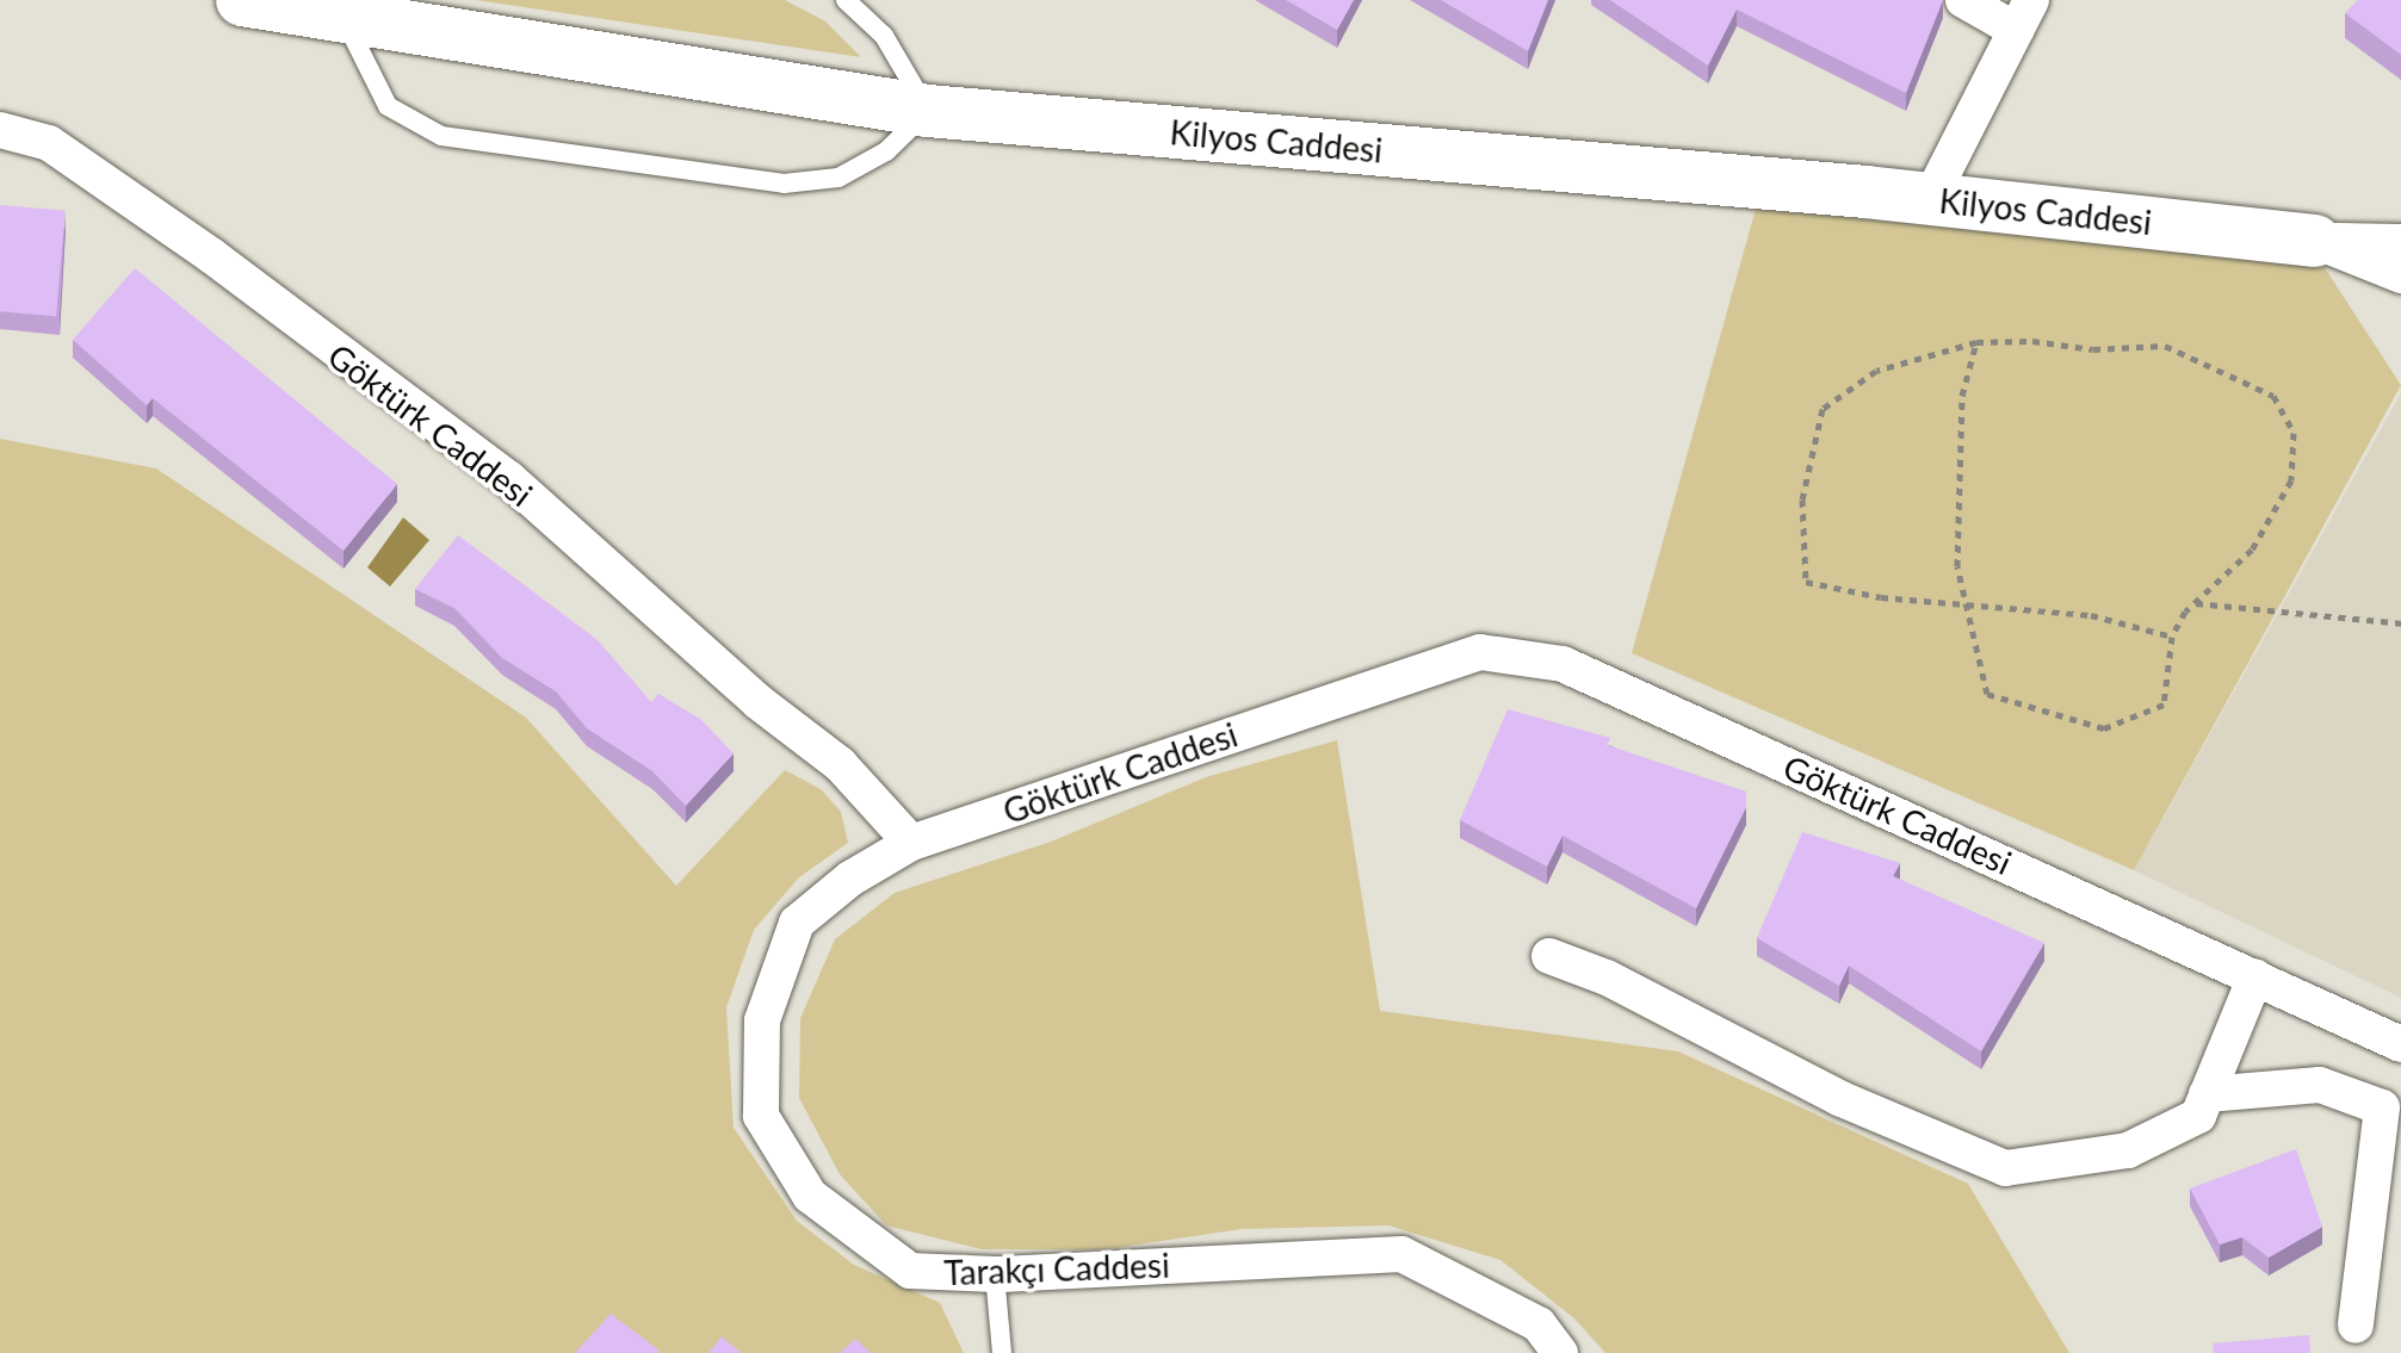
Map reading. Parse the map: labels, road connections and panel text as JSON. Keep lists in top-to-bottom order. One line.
{"streets":{"street":["Kilyos Caddesi","Göktürk Caddesi","Tarakçı Caddesi"]},"crossings":[["Göktürk Caddesi","Tarakçı Caddesi"]]}
